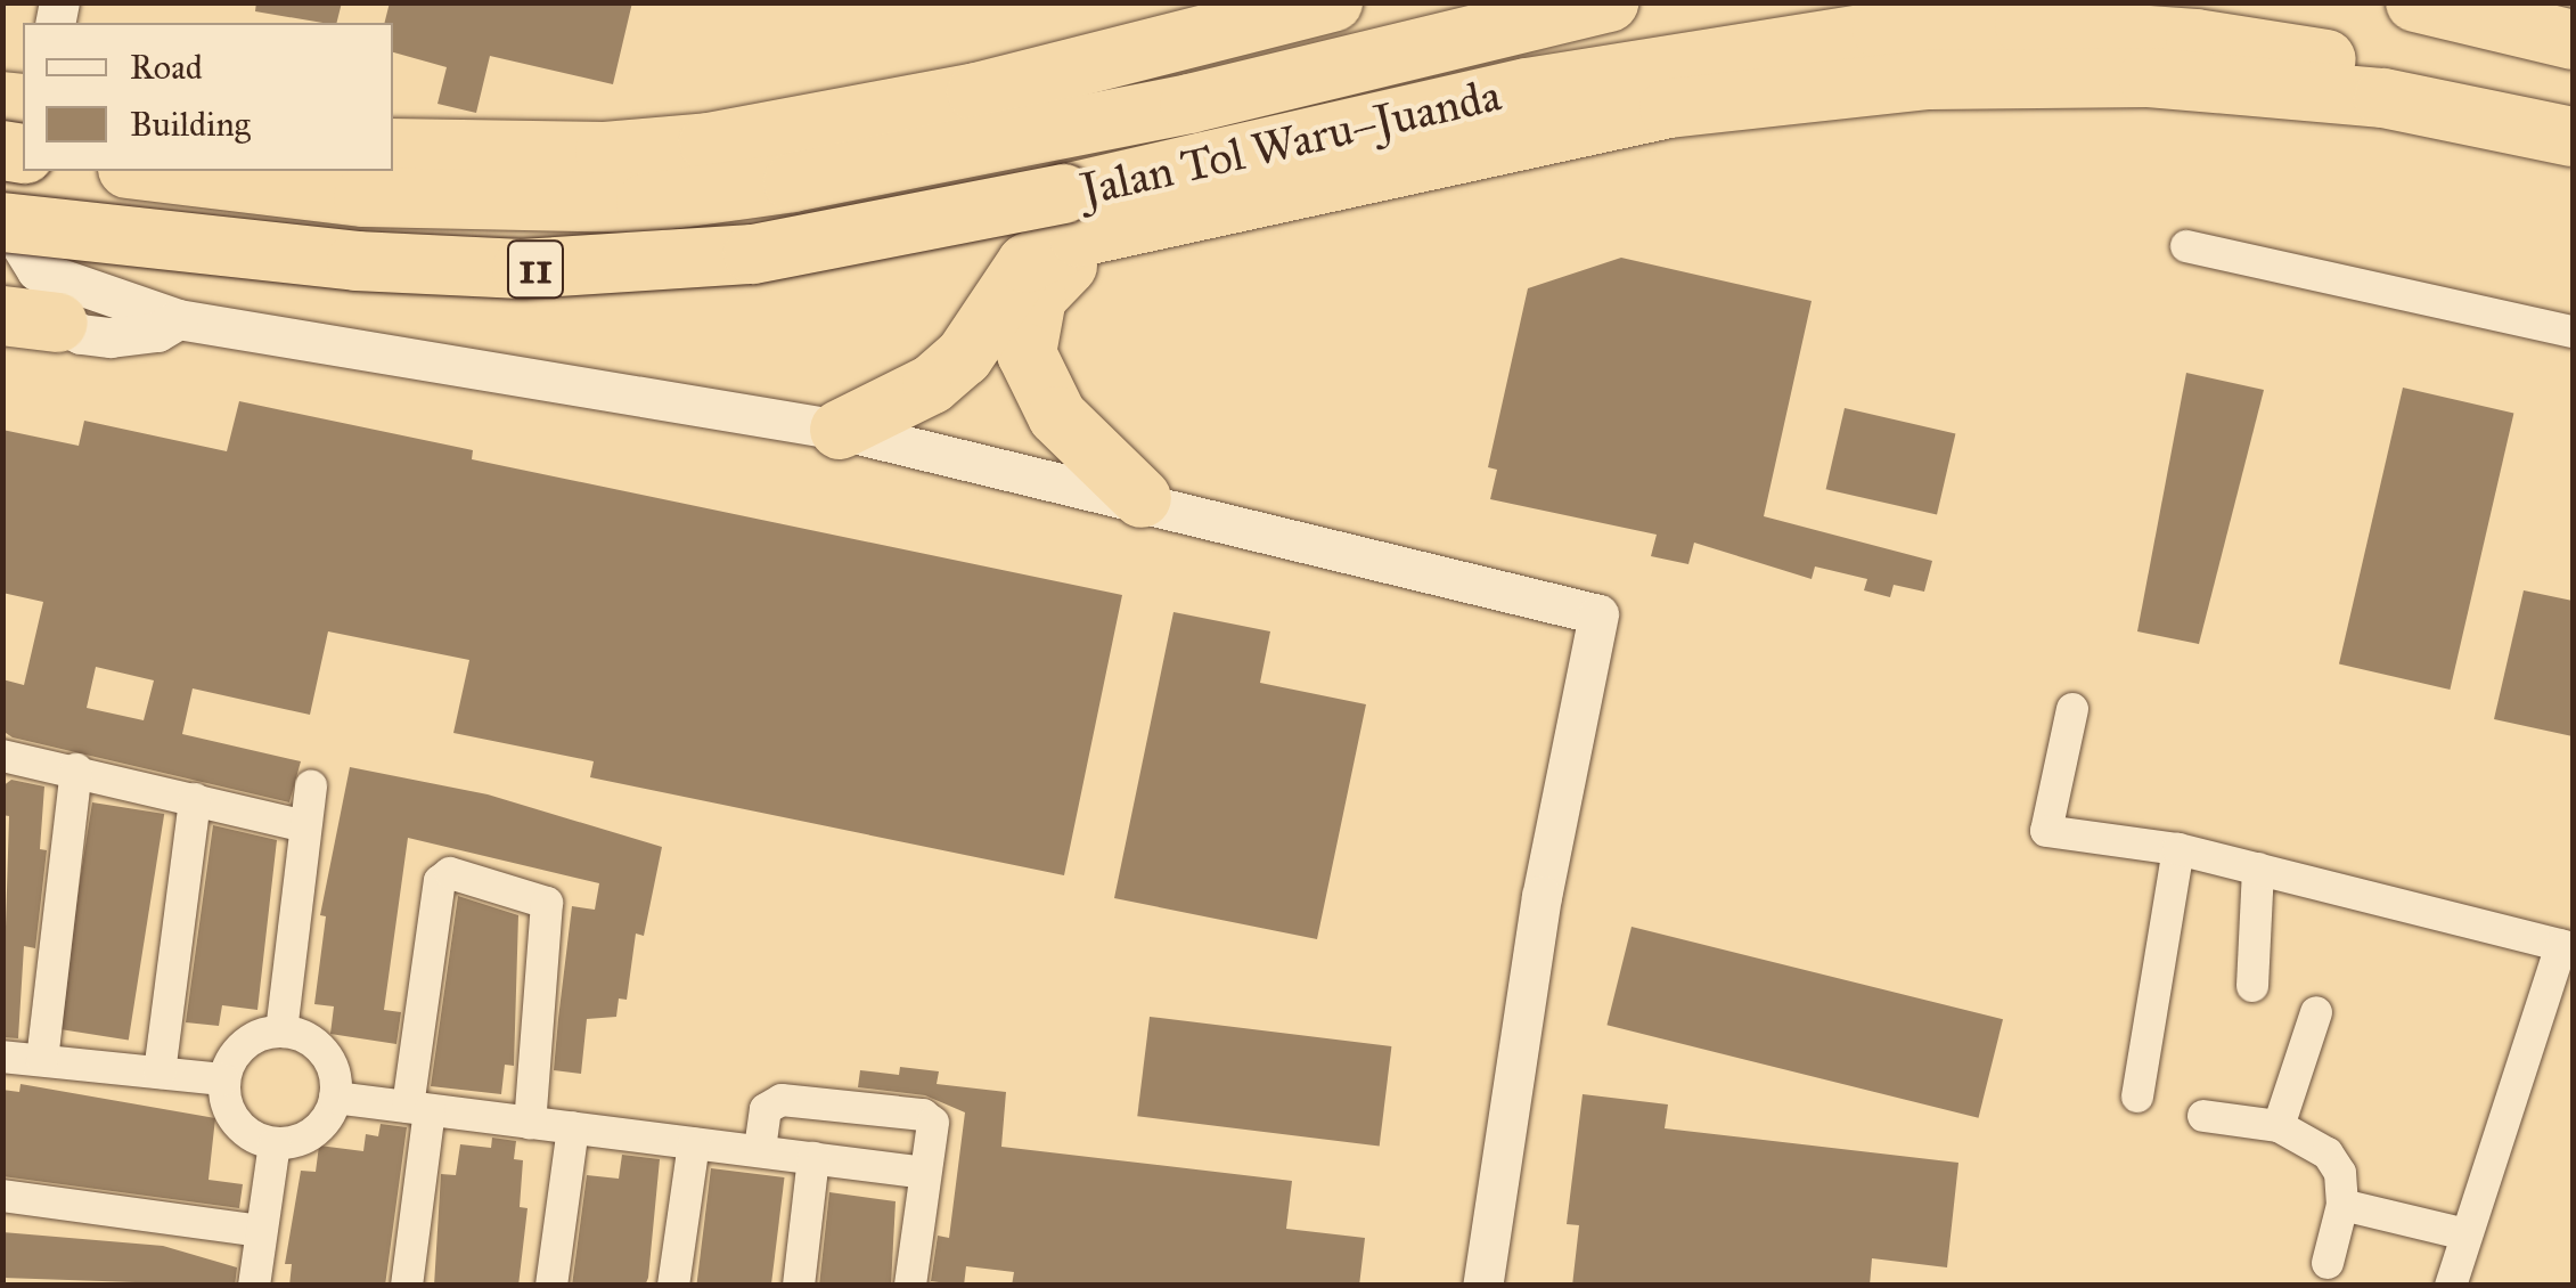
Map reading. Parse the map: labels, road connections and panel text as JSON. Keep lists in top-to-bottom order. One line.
{"streets":{"highway":["Jalan Tol Waru–Juanda","11"]},"legend":["Road","Building"]}
